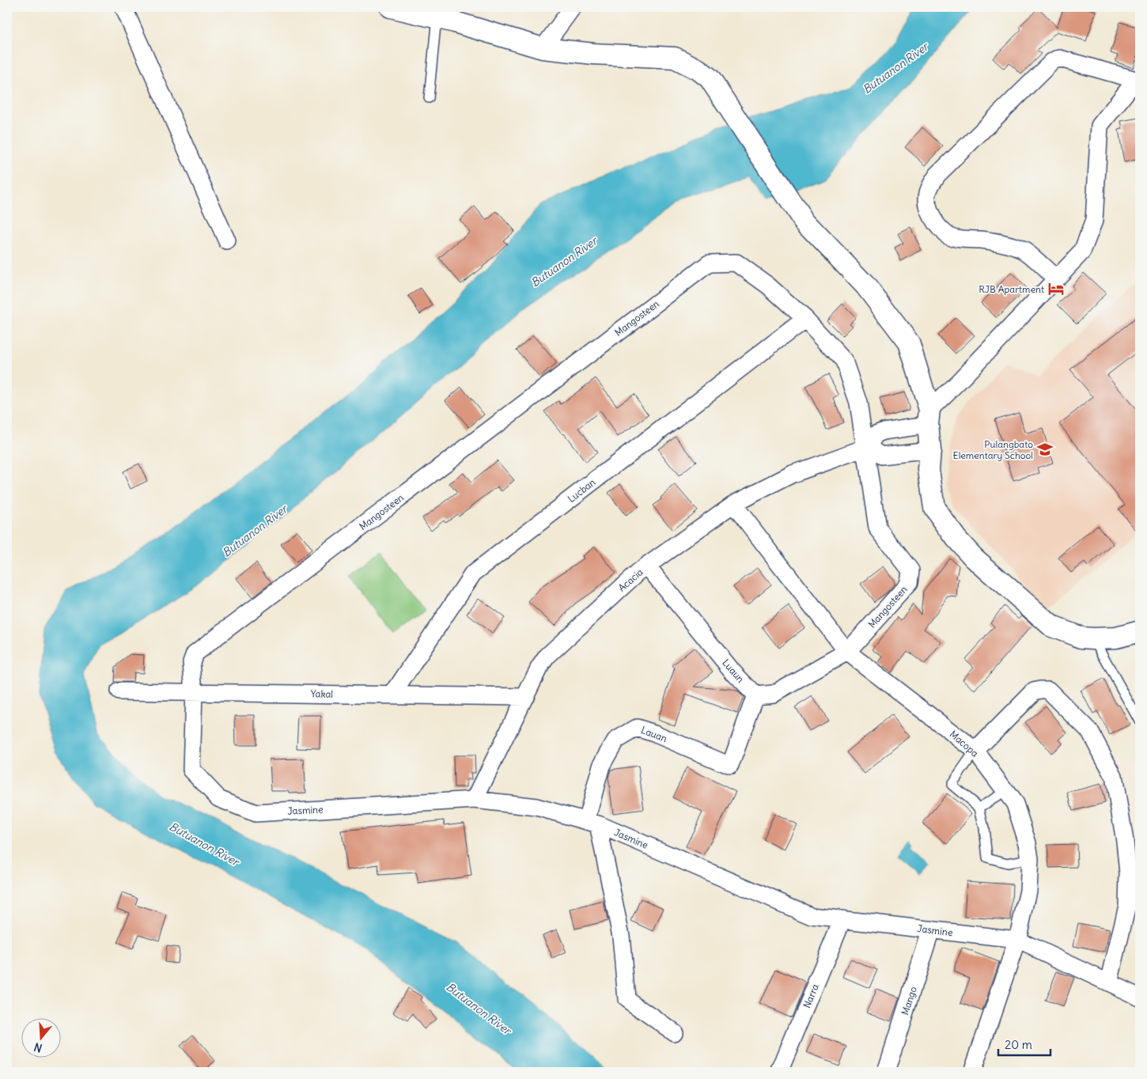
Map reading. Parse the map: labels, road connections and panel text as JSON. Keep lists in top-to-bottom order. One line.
{"streets":{"street":["Mangosteen","Lucban","Acacia","Luaun","Yakal","Lauan","Macopa","Jasmine","Narra","Mango"]},"crossings":[["Mangosteen","Lucban"],["Mangosteen","Acacia"],["Mangosteen","Yakal"],["Mangosteen","Macopa"],["Mangosteen","Jasmine"],["Lucban","Yakal"],["Acacia","Luaun"],["Acacia","Yakal"],["Acacia","Macopa"],["Acacia","Jasmine"],["Luaun","Lauan"],["Yakal","Jasmine"],["Lauan","Jasmine"],["Macopa","Jasmine"],["Jasmine","Narra"],["Jasmine","Mango"]],"water":["Butuanon River"],"places":{"hotel":["RJB Apartment"],"school or university":["Pulangbato Elementary School"]},"scale_bar":"20 m","north":"bottom"}
